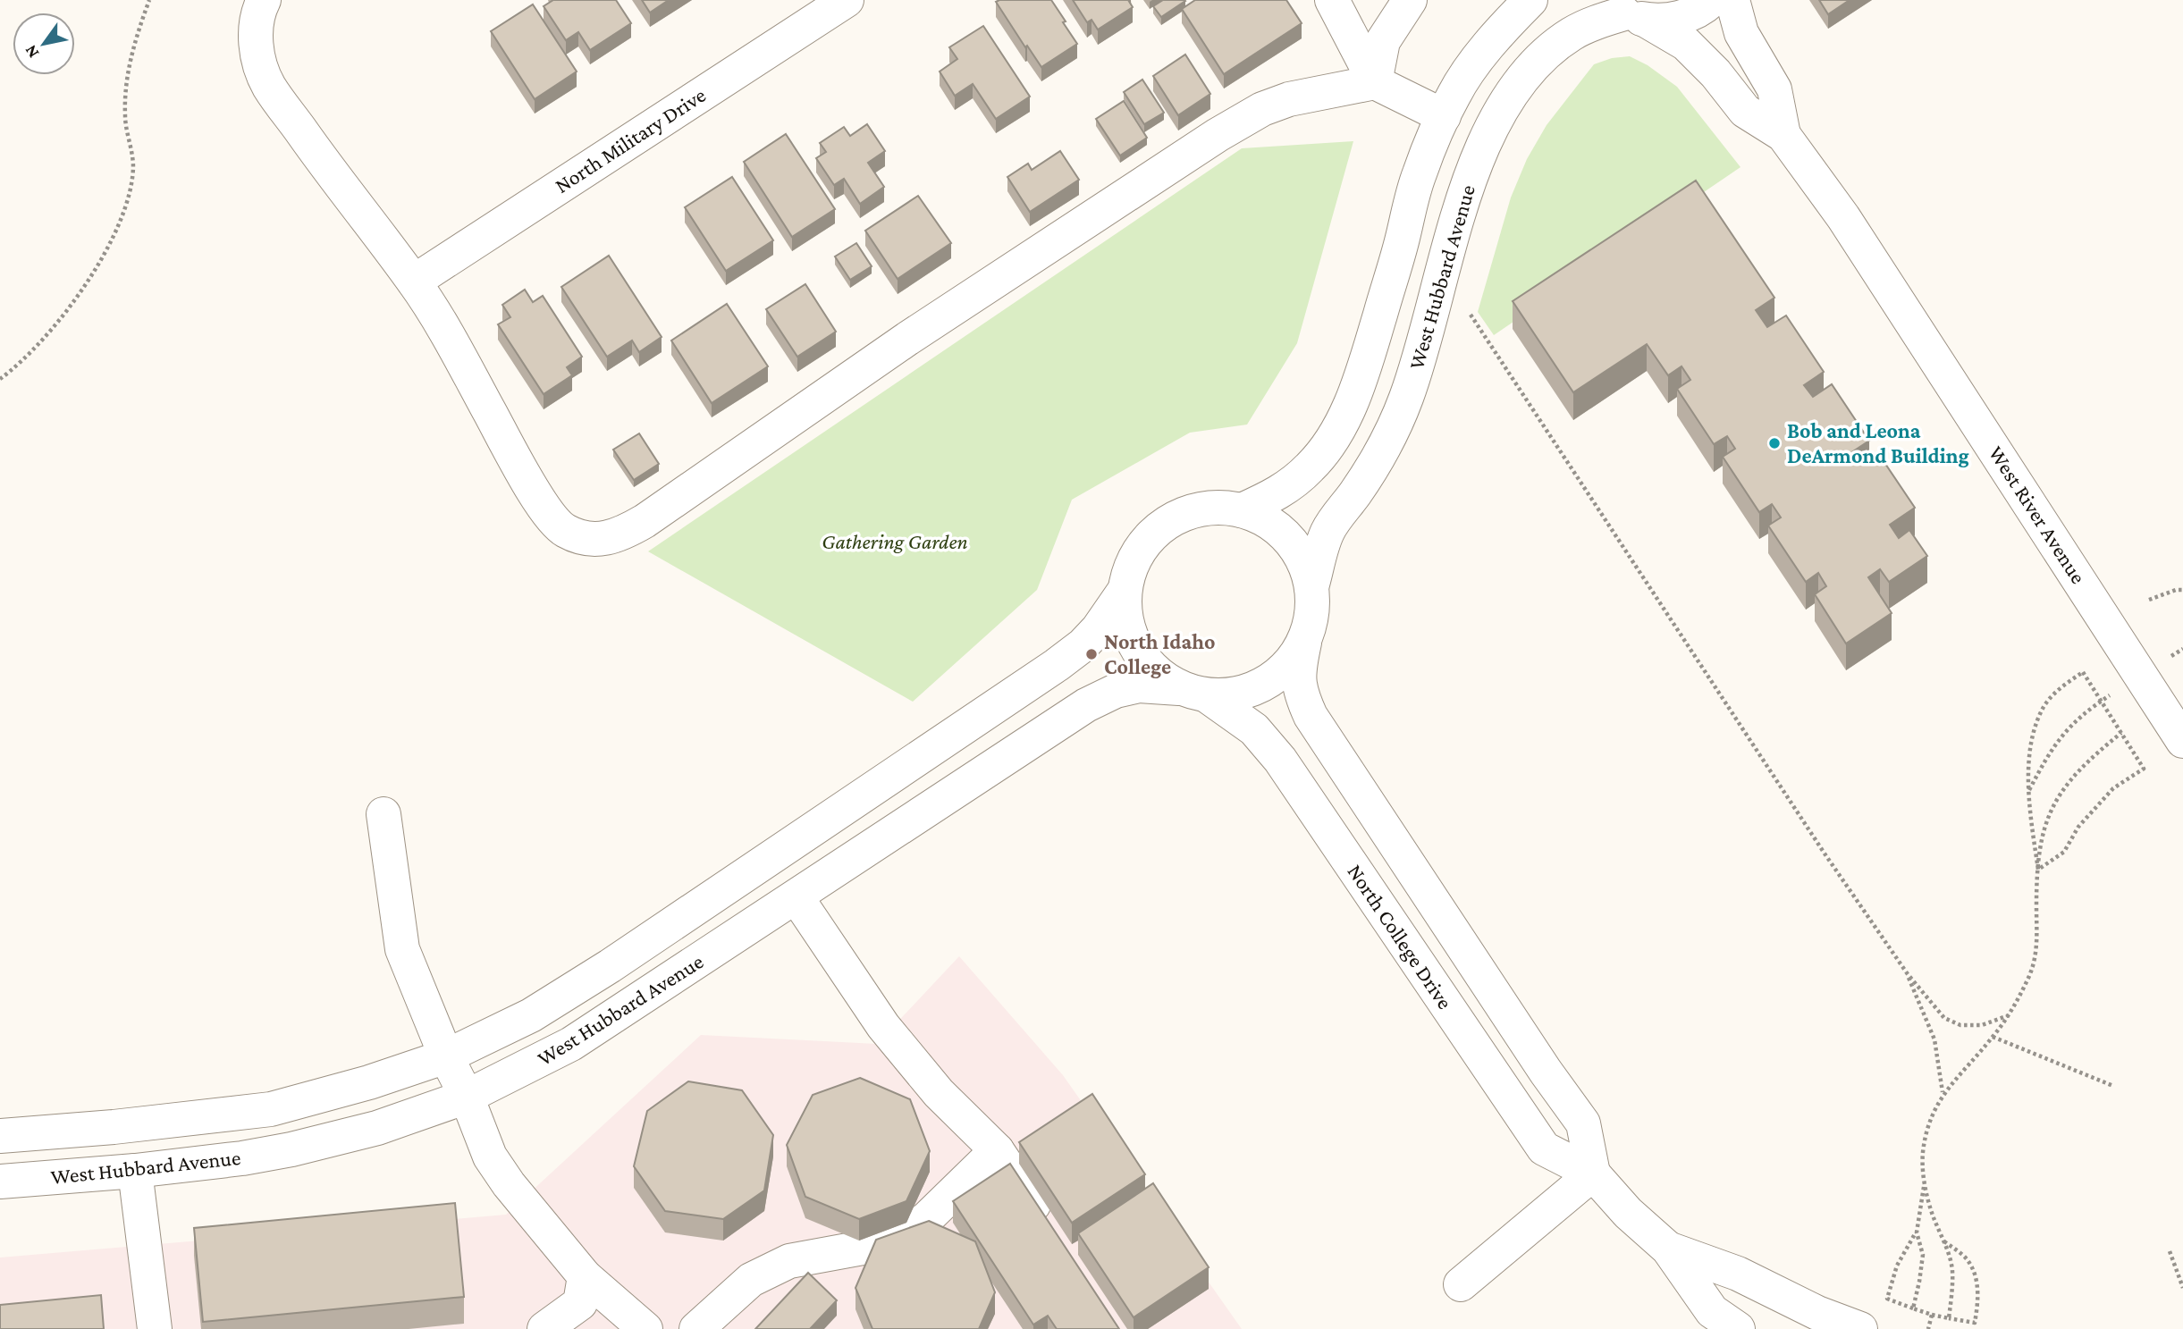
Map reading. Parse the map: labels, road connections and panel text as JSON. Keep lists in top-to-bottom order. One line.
{"streets":{"street":["North Military Drive","West Hubbard Avenue","West River Avenue","North College Drive"]},"crossings":[["West Hubbard Avenue","West River Avenue"],["West Hubbard Avenue","North College Drive"]],"parks":["Gathering Garden"],"places":["Bob and Leona DeArmond Building","North Idaho College"],"north":"bottom left"}
